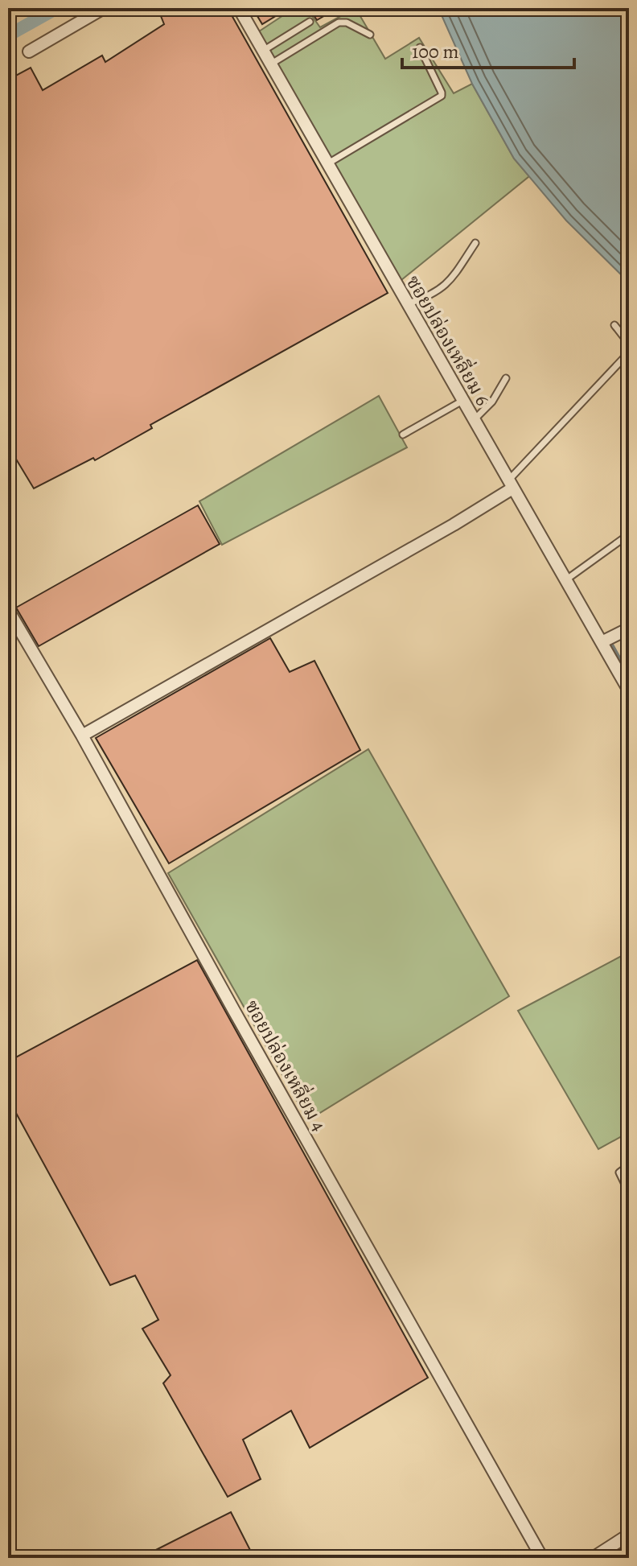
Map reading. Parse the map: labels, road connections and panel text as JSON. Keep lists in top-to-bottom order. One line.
{"streets":{"street":["ซอยปล่องเหลี่ยม 6","ซอยปล่องเหลี่ยม 4"]},"scale_bar":"100 m"}
